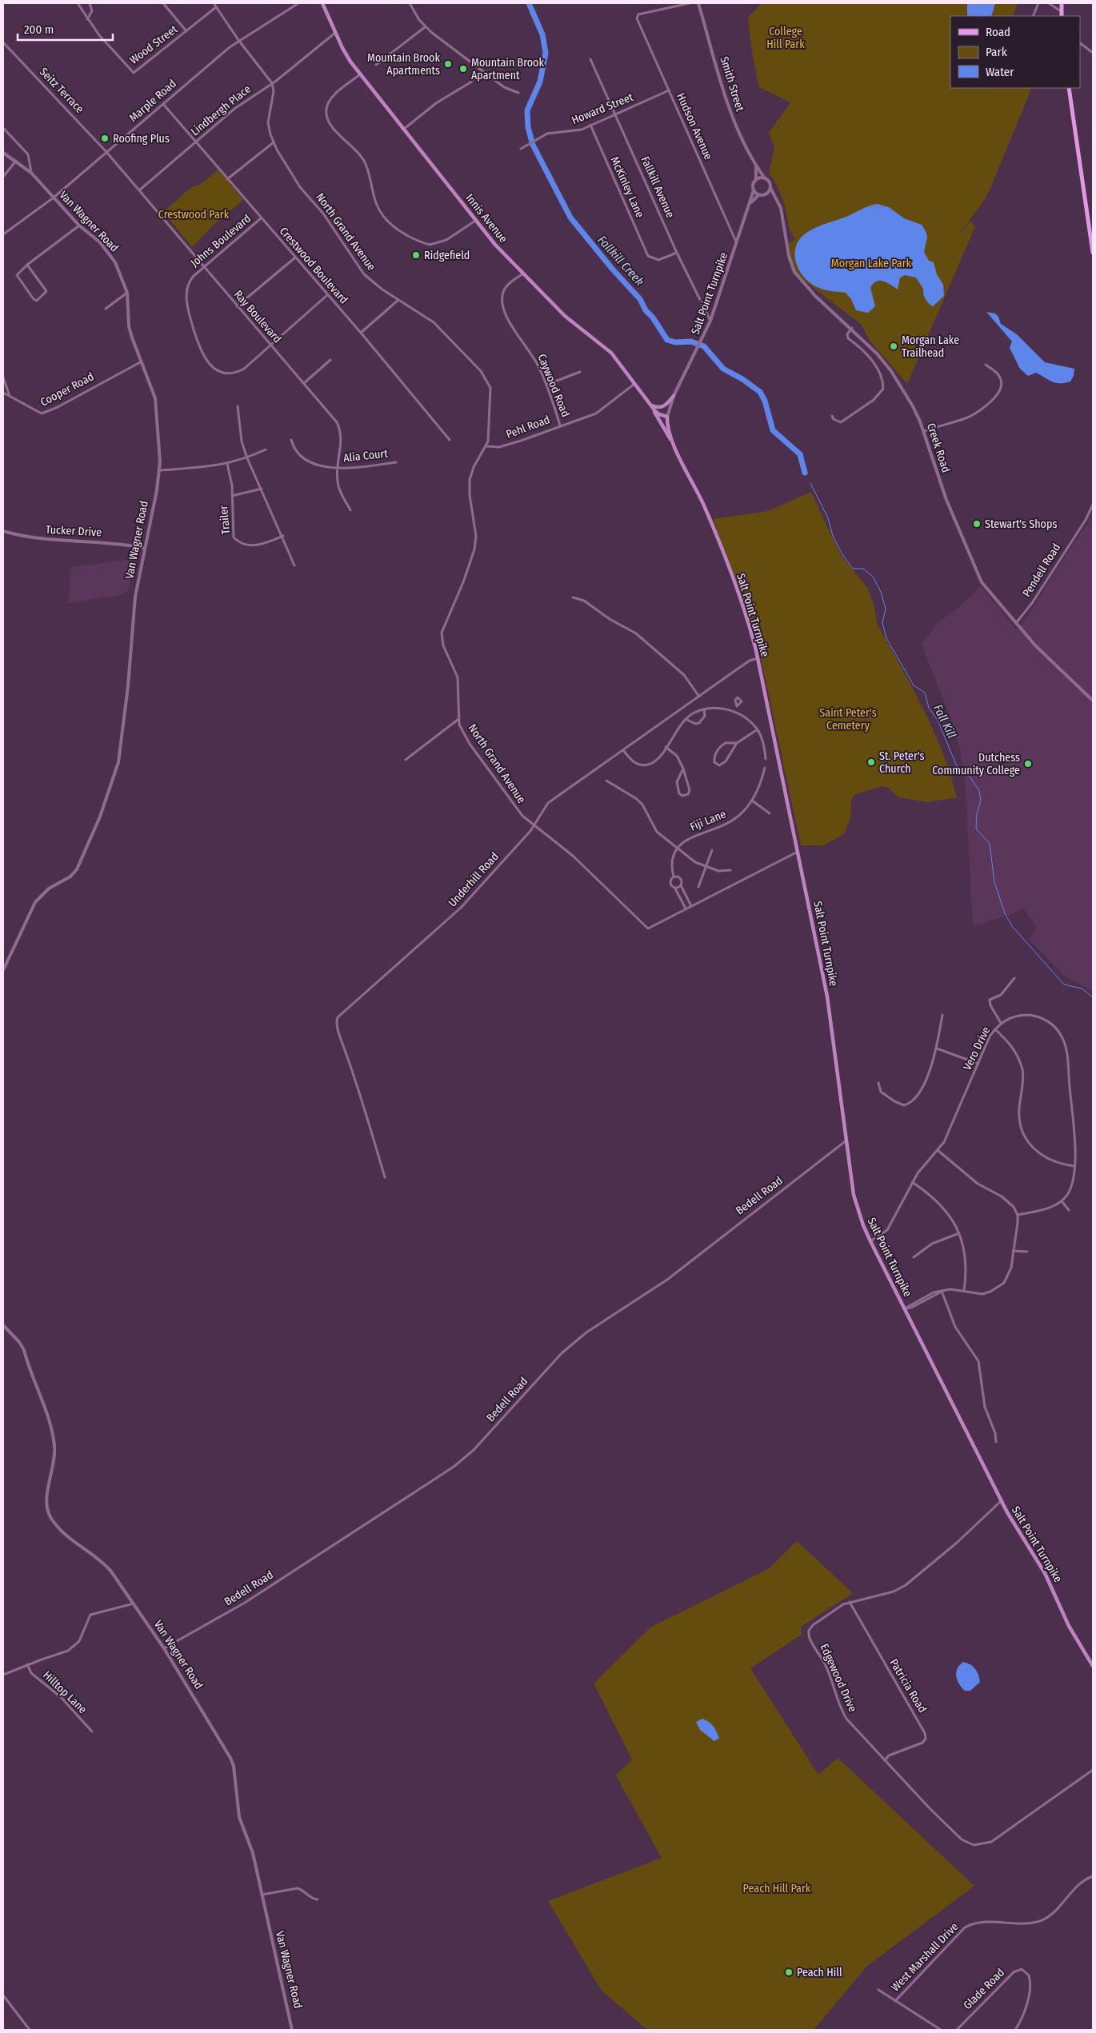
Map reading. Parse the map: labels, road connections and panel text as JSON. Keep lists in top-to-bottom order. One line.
{"streets":{"main road":["Innis Avenue","Salt Point Turnpike"],"street":["Wood Street","Smith Street","Seitz Terrace","Marple Road","Howard Street","Lindbergh Place","Hudson Avenue","McKinley Lane","Fallkill Avenue","Van Wagner Road","North Grand Avenue","Johns Boulevard","Crestwood Boulevard","Ray Boulevard","Caywood Road","Cooper Road","Pehl Road","Creek Road","Alia Court","Trailer","Tucker Drive","Pendell Road","Fiji Lane","Underhill Road","Vero Drive","Bedell Road","Edgewood Drive","Patricia Road","Hilltop Lane","West Marshall Drive","Glade Road"]},"crossings":[["Smith Street","Salt Point Turnpike"],["Smith Street","Creek Road"],["Seitz Terrace","Marple Road"],["Seitz Terrace","Ray Boulevard"],["Marple Road","Van Wagner Road"],["Marple Road","Crestwood Boulevard"],["Marple Road","Ray Boulevard"],["Howard Street","Hudson Avenue"],["Howard Street","McKinley Lane"],["Howard Street","Fallkill Avenue"],["Lindbergh Place","Innis Avenue"],["Lindbergh Place","North Grand Avenue"],["Lindbergh Place","Crestwood Boulevard"],["Lindbergh Place","Ray Boulevard"],["Hudson Avenue","Salt Point Turnpike"],["McKinley Lane","Fallkill Avenue"],["Fallkill Avenue","Salt Point Turnpike"],["Innis Avenue","Salt Point Turnpike"],["Innis Avenue","Caywood Road"],["Innis Avenue","Pehl Road"],["Van Wagner Road","Cooper Road"],["Van Wagner Road","Tucker Drive"],["Van Wagner Road","Bedell Road"],["North Grand Avenue","Salt Point Turnpike"],["North Grand Avenue","Pehl Road"],["North Grand Avenue","Underhill Road"],["Johns Boulevard","Crestwood Boulevard"],["Johns Boulevard","Ray Boulevard"],["Salt Point Turnpike","Creek Road"],["Salt Point Turnpike","Underhill Road"],["Salt Point Turnpike","Vero Drive"],["Salt Point Turnpike","Bedell Road"],["Salt Point Turnpike","Edgewood Drive"],["Ray Boulevard","Alia Court"],["Caywood Road","Pehl Road"],["Creek Road","Pendell Road"],["Edgewood Drive","Patricia Road"]],"water":["Fallkill Creek","Fall Kill"],"parks":["College Hill Park","Crestwood Park","Morgan Lake Park","Saint Peter's Cemetery","Peach Hill Park"],"places":["Mountain Brook Apartments","Mountain Brook Apartment","Roofing Plus","Ridgefield","Morgan Lake Trailhead","Stewart's Shops","St. Peter's Church","Dutchess Community College","Peach Hill"],"legend":["Road","Park","Water"],"scale_bar":"200 m"}
